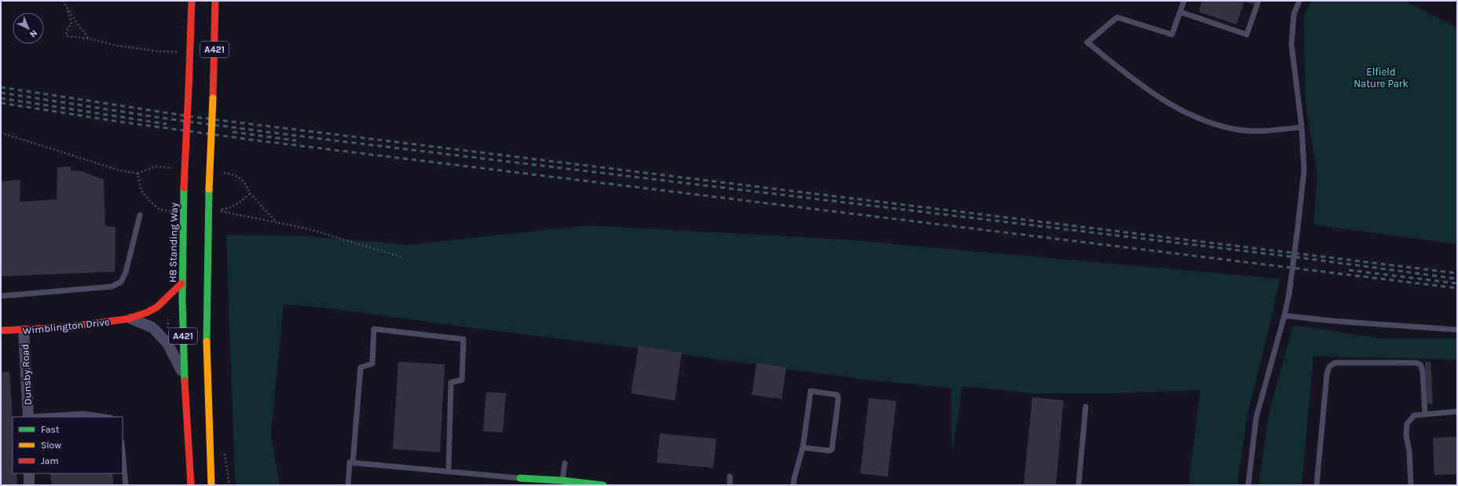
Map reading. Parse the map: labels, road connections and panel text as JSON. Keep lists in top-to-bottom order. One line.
{"streets":{"main road":["A421","H8 Standing Way","Wimblington Drive"],"street":["Dunsby Road"]},"crossings":[["H8 Standing Way","Wimblington Drive"],["Wimblington Drive","Dunsby Road"]],"parks":["Elfield Nature Park"],"legend":["Fast","Slow","Jam"],"north":"bottom right"}
